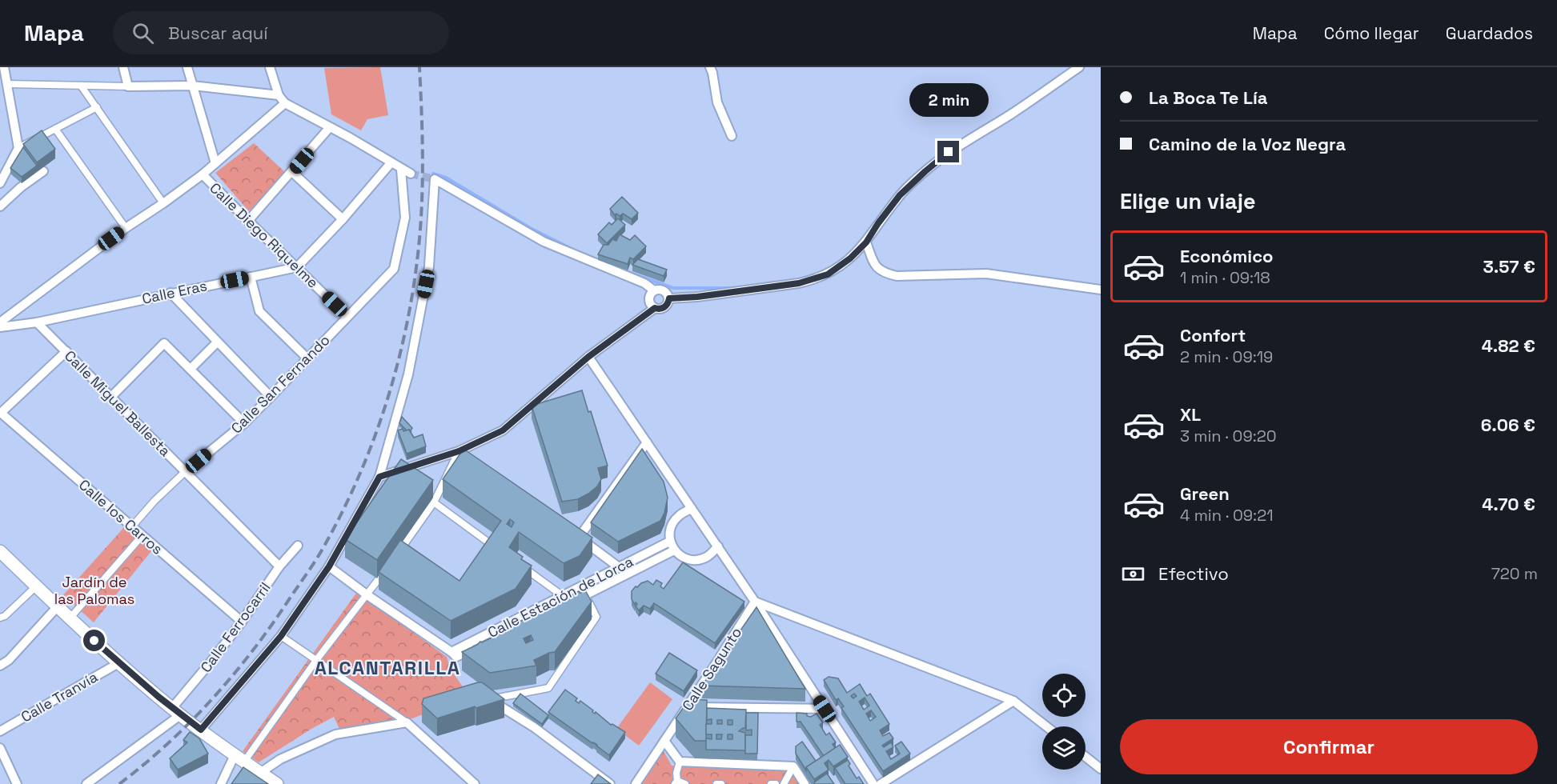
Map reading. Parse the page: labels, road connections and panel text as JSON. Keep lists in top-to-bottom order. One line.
{"streets":{"street":["Calle Diego Riquelme","Calle Eras","Calle San Fernando","Calle Miguel Ballesta","Calle los Carros","Calle Estación de Lorca","Calle Ferrocarril","Calle Sagunto","Calle Tranvía"]},"crossings":[["Calle Diego Riquelme","Calle Eras"],["Calle Diego Riquelme","Calle San Fernando"],["Calle Eras","Calle Miguel Ballesta"],["Calle San Fernando","Calle Miguel Ballesta"],["Calle San Fernando","Calle los Carros"],["Calle Miguel Ballesta","Calle Ferrocarril"],["Calle los Carros","Calle Ferrocarril"]],"districts":["ALCANTARILLA"],"parks":["Jardín de las Palomas"],"page":{"header":"Mapa","search":"Buscar aquí","nav":["Mapa","Cómo llegar","Guardados"],"banner":["La Boca Te Lía","Camino de la Voz Negra"],"bubble":"2 min","heading":"Elige un viaje","list":[{"name":"Económico","note":"1 min · 09:18","value":"3.57 €"},{"name":"Confort","note":"2 min · 09:19","value":"4.82 €"},{"name":"XL","note":"3 min · 09:20","value":"6.06 €"},{"name":"Green","note":"4 min · 09:21","value":"4.70 €"}],"pay":["Efectivo","720 m"],"buttons":"Confirmar"}}
